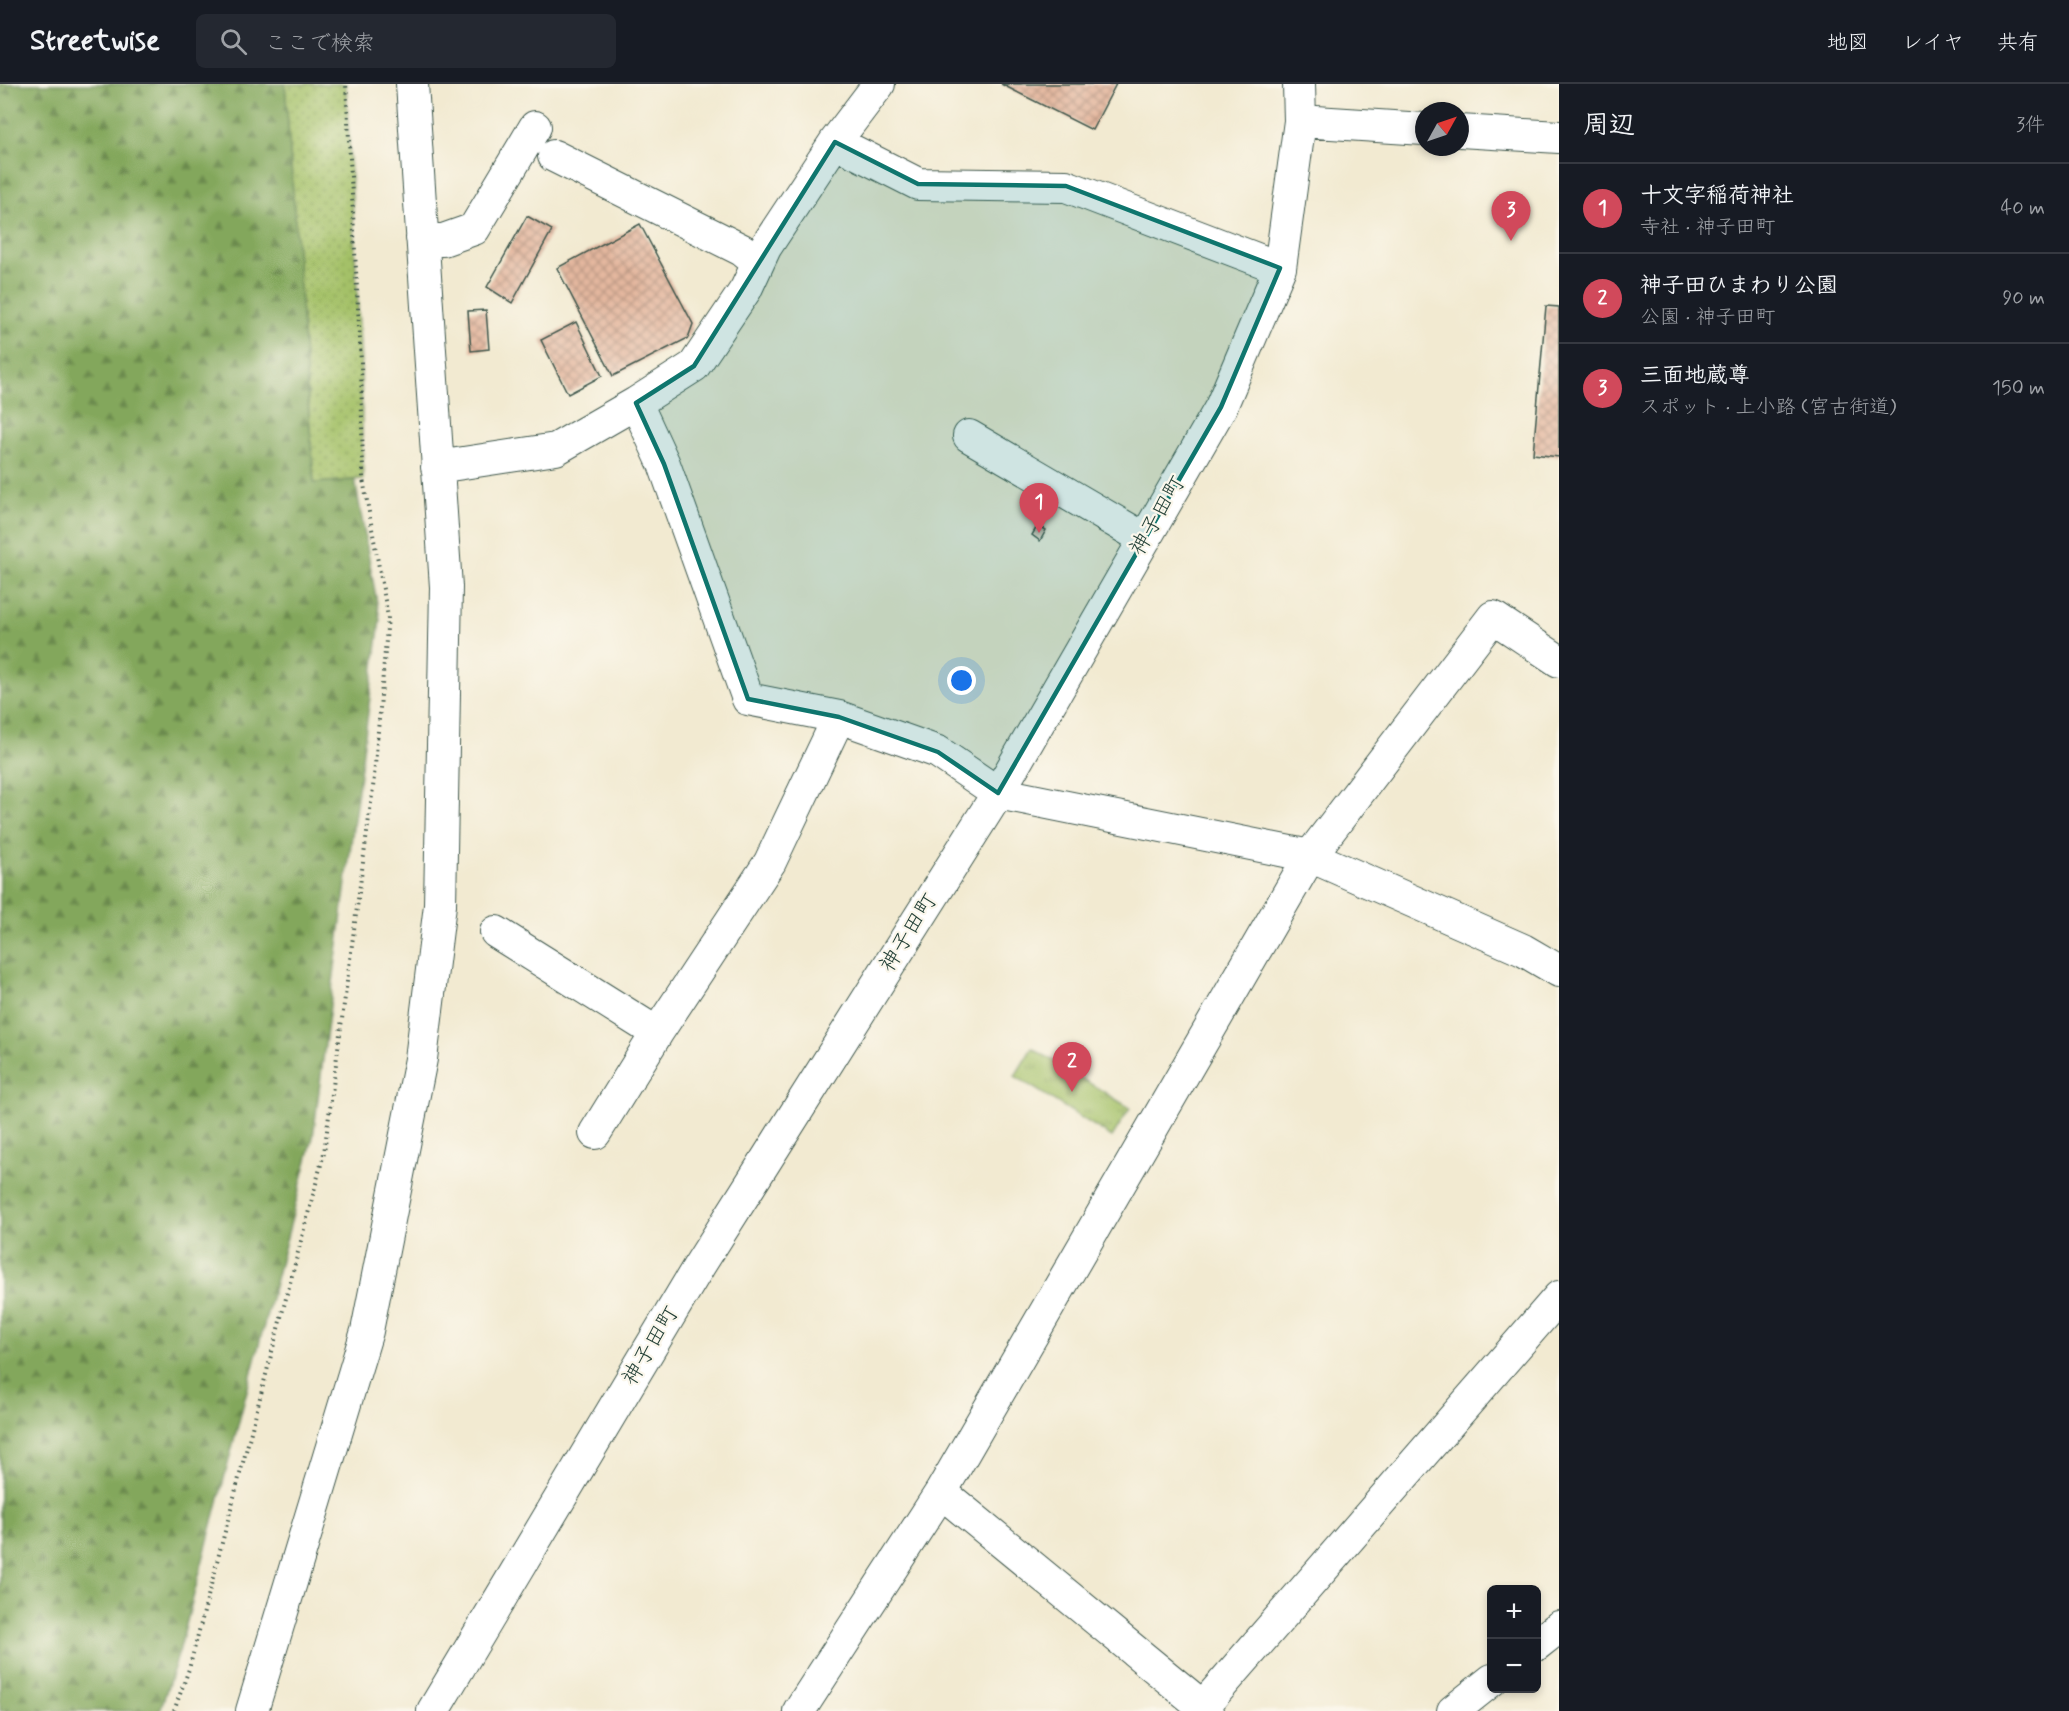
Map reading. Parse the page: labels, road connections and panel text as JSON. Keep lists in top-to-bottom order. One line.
{"streets":{"street":["神子田町"]},"north":"top right","page":{"header":"Streetwise","search":"ここで検索","nav":["地図","レイヤ","共有"],"heading":["周辺","3件"],"list":[{"mark":"1","name":"十文字稲荷神社","note":"寺社 · 神子田町","value":"40 m"},{"mark":"2","name":"神子田ひまわり公園","note":"公園 · 神子田町","value":"90 m"},{"mark":"3","name":"三面地蔵尊","note":"スポット · 上小路 (宮古街道)","value":"150 m"}],"pins":["3","1","2"],"map_buttons":["+","−"]}}
